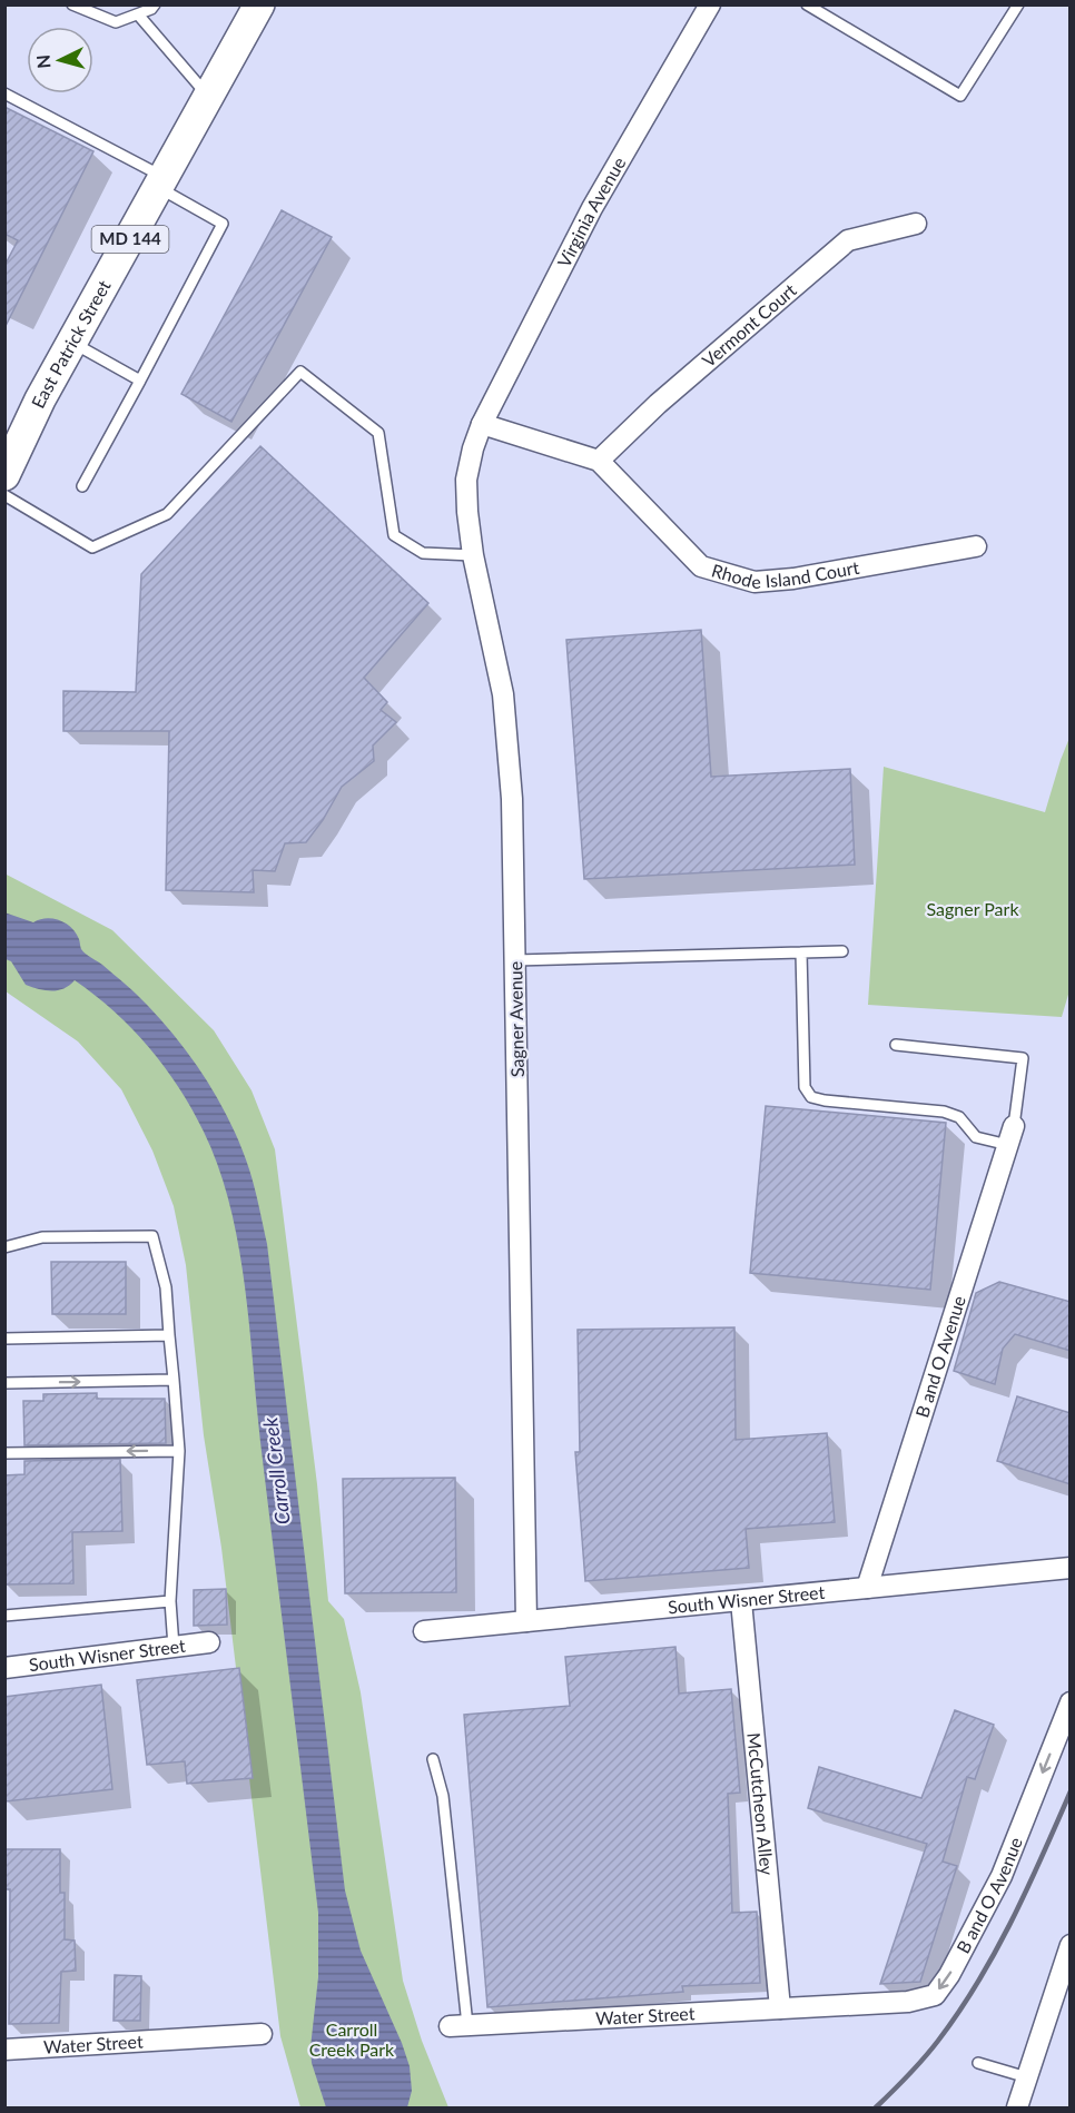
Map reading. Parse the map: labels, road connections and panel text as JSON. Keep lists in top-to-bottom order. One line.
{"streets":{"main road":["MD 144","East Patrick Street"],"street":["Virginia Avenue","Vermont Court","Rhode Island Court","Sagner Avenue","B and O Avenue","South Wisner Street","McCutcheon Alley","Water Street"]},"crossings":[["Virginia Avenue","Rhode Island Court"],["Virginia Avenue","Sagner Avenue"],["Vermont Court","Rhode Island Court"],["Rhode Island Court","Sagner Avenue"],["Sagner Avenue","South Wisner Street"],["B and O Avenue","South Wisner Street"],["B and O Avenue","Water Street"],["South Wisner Street","McCutcheon Alley"],["McCutcheon Alley","Water Street"]],"water":["Carroll Creek"],"parks":["Sagner Park","Carroll Creek Park"],"north":"left"}
